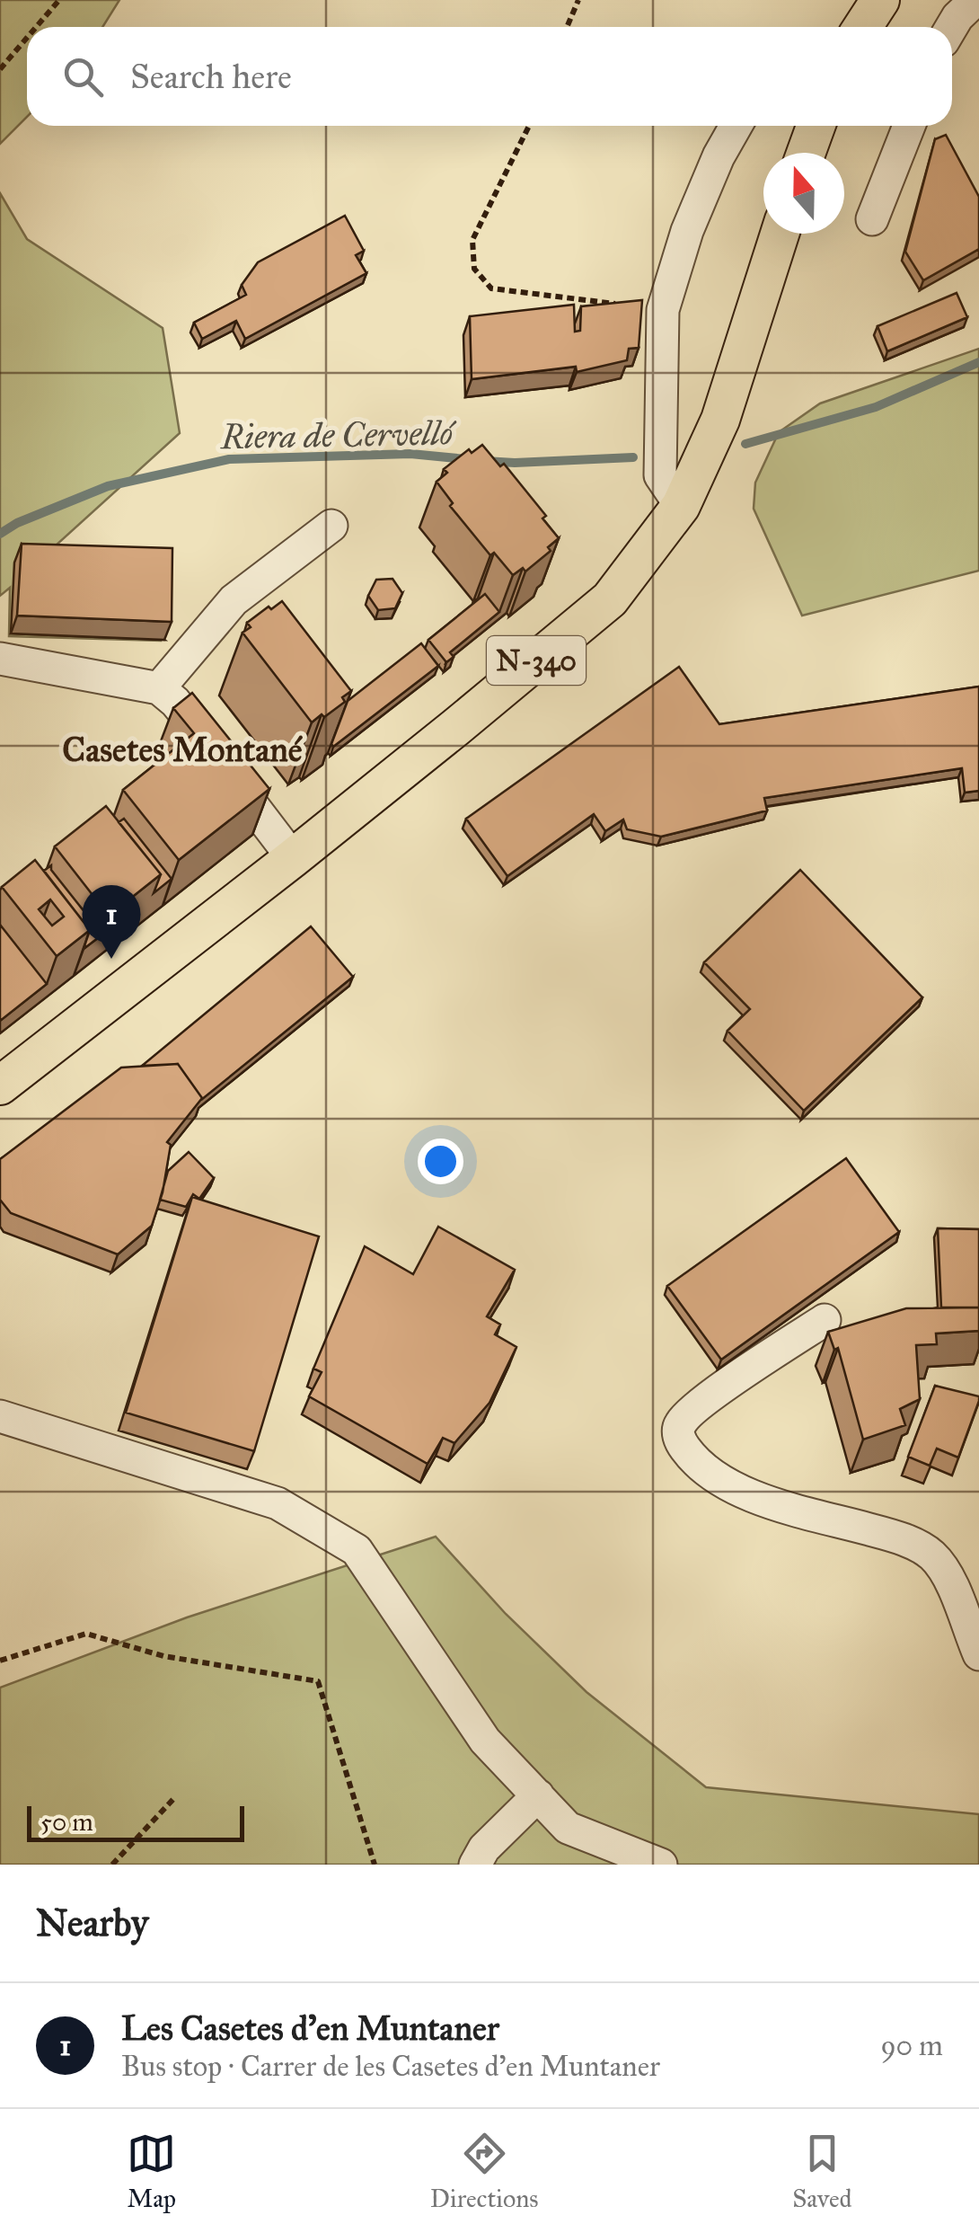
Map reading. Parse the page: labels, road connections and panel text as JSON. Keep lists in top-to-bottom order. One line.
{"streets":{"main road":["N-340"]},"districts":["Casetes Montané"],"water":["Riera de Cervelló"],"scale_bar":"50 m","north":"top","page":{"search":"Search here","pins":"1","scale":"50 m","heading":"Nearby","list":[{"mark":"1","name":"Les Casetes d'en Muntaner","note":"Bus stop · Carrer de les Casetes d'en Muntaner","value":"90 m"}],"nav":["Map","Directions","Saved"]}}
